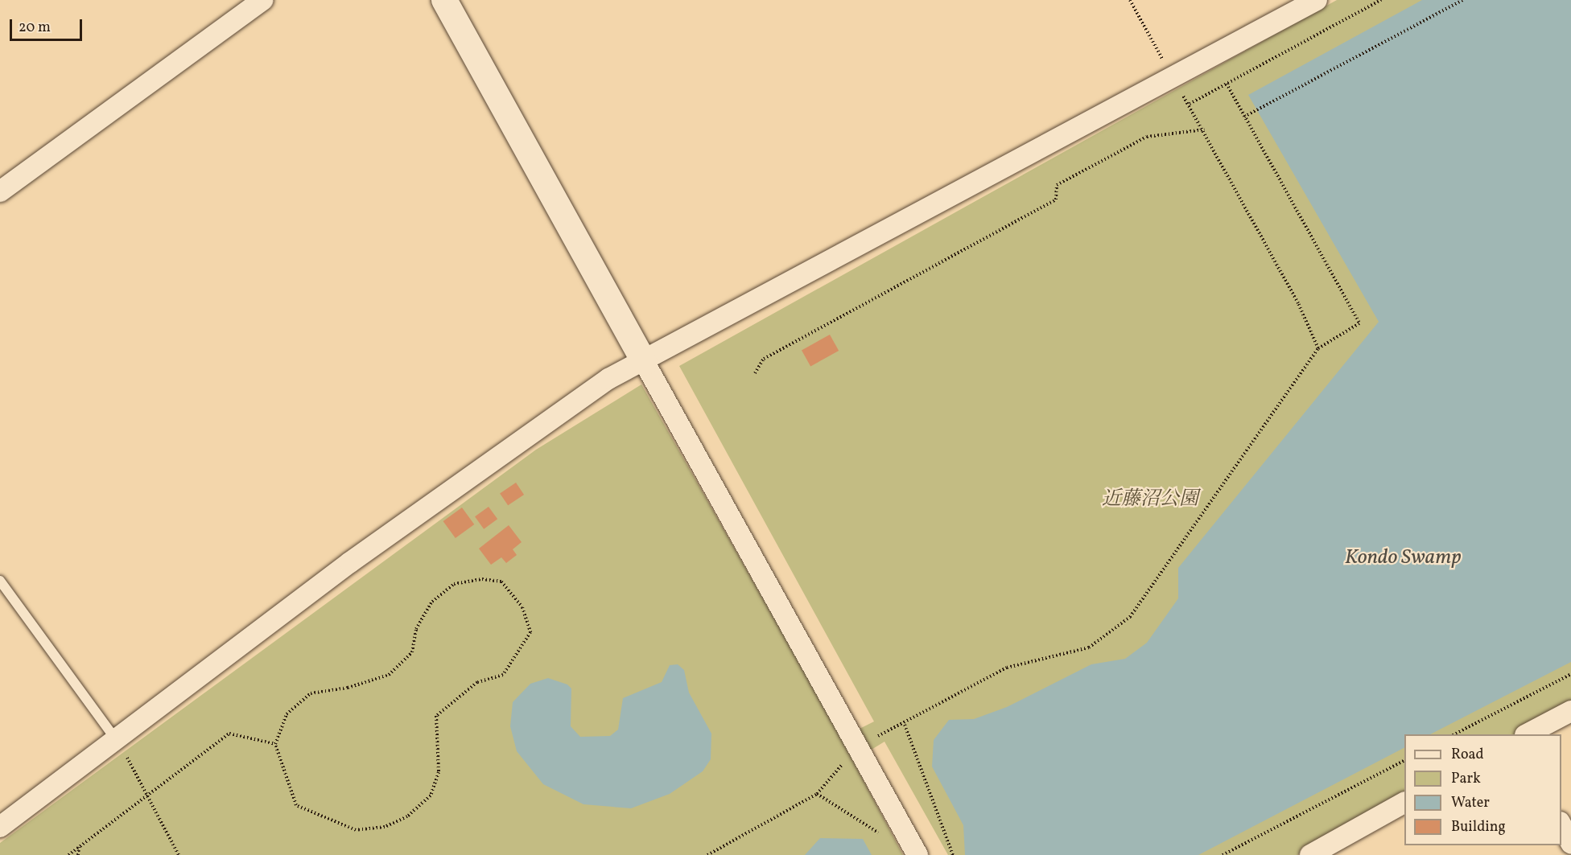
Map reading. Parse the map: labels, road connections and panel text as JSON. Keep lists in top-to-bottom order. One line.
{"water":["Kondo Swamp"],"parks":["近藤沼公園"],"legend":["Road","Park","Water","Building"],"scale_bar":"20 m"}
